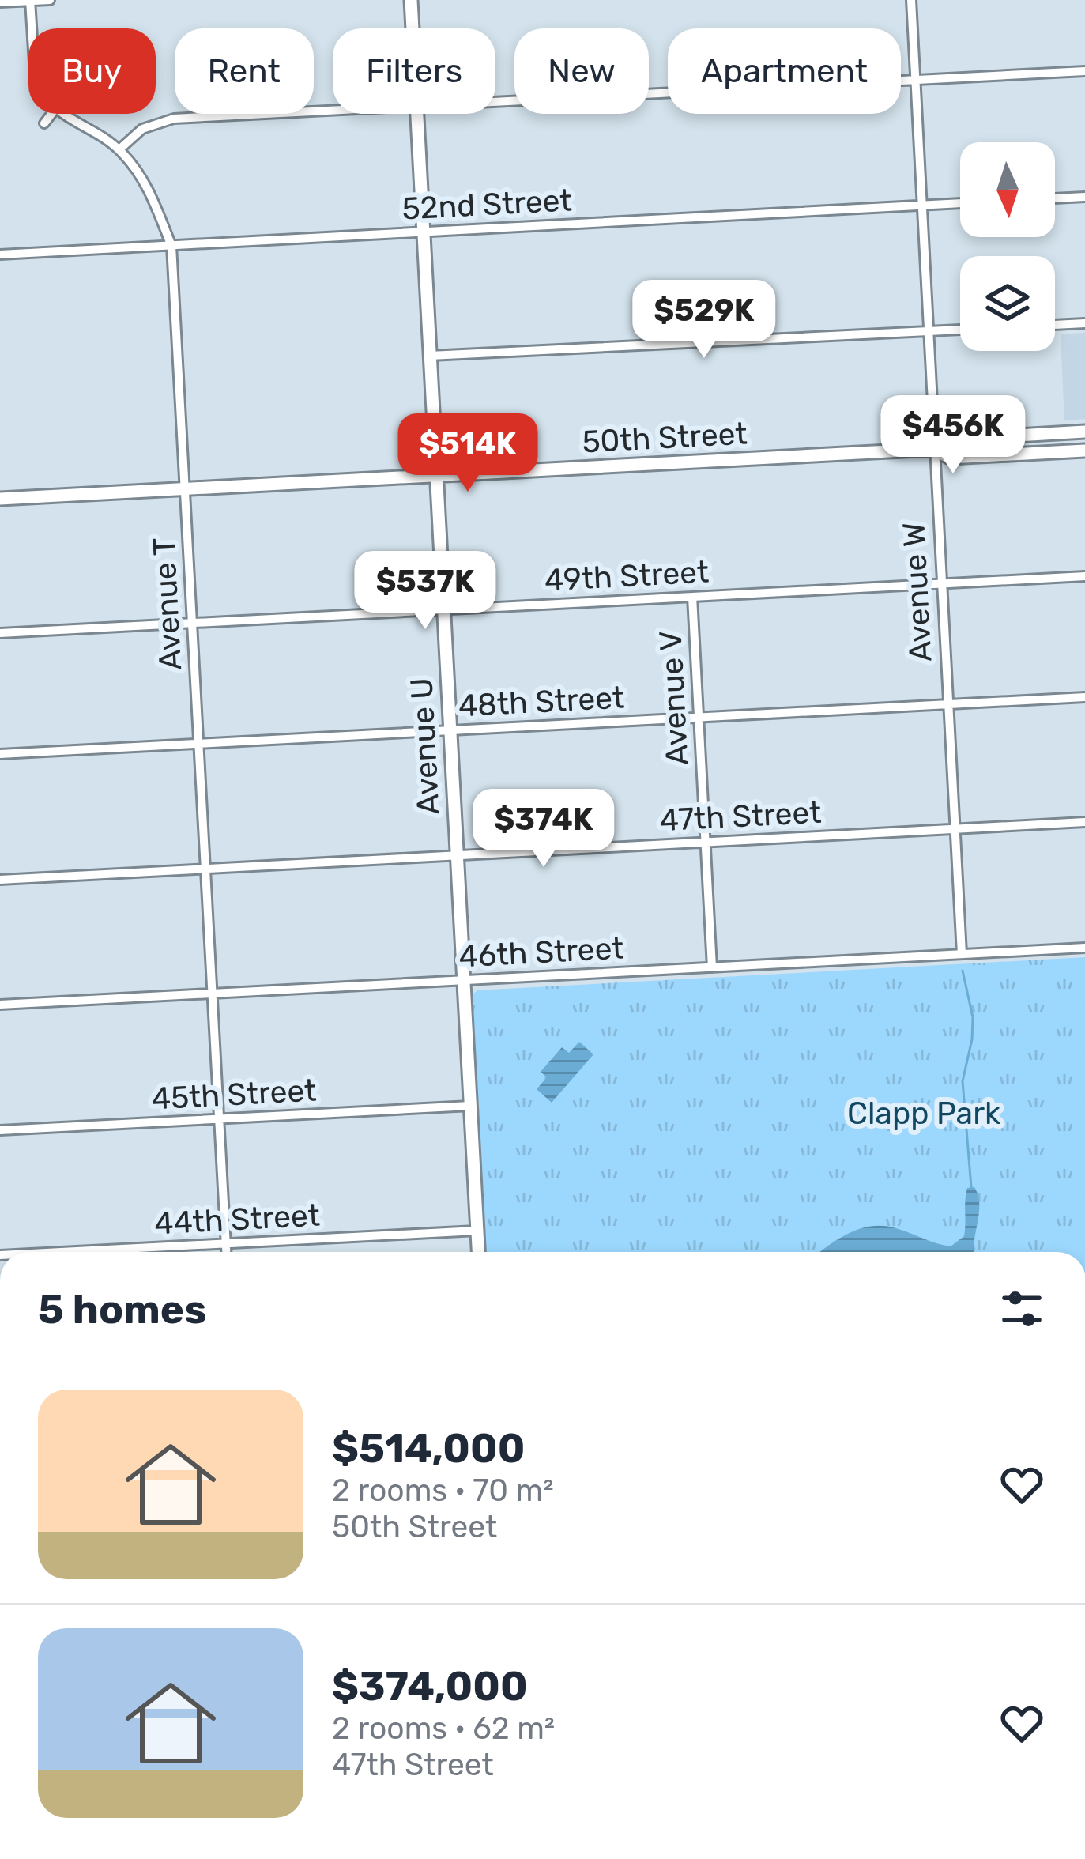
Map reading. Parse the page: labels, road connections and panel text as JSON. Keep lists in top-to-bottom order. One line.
{"streets":{"street":["52nd Street","50th Street","49th Street","Avenue W","Avenue T","Avenue V","48th Street","Avenue U","47th Street","46th Street","45th Street","44th Street"]},"crossings":[["52nd Street","Avenue W"],["52nd Street","Avenue T"],["52nd Street","Avenue U"],["50th Street","Avenue W"],["50th Street","Avenue T"],["50th Street","Avenue U"],["49th Street","Avenue W"],["49th Street","Avenue T"],["49th Street","Avenue V"],["49th Street","Avenue U"],["Avenue W","48th Street"],["Avenue W","47th Street"],["Avenue W","46th Street"],["Avenue T","48th Street"],["Avenue T","47th Street"],["Avenue T","46th Street"],["Avenue T","45th Street"],["Avenue T","44th Street"],["Avenue V","48th Street"],["Avenue V","47th Street"],["Avenue V","46th Street"],["48th Street","Avenue U"],["Avenue U","47th Street"],["Avenue U","46th Street"],["Avenue U","45th Street"],["Avenue U","44th Street"]],"parks":["Clapp Park"],"north":"bottom","page":{"chip":["Buy","Rent","Filters","New","Apartment"],"price":["$529K","$456K","$514K","$537K","$374K"],"heading":"5 homes","list":[{"name":"$514,000","note":"2 rooms · 70 m² · 50th Street"},{"name":"$374,000","note":"2 rooms · 62 m² · 47th Street"}]}}
